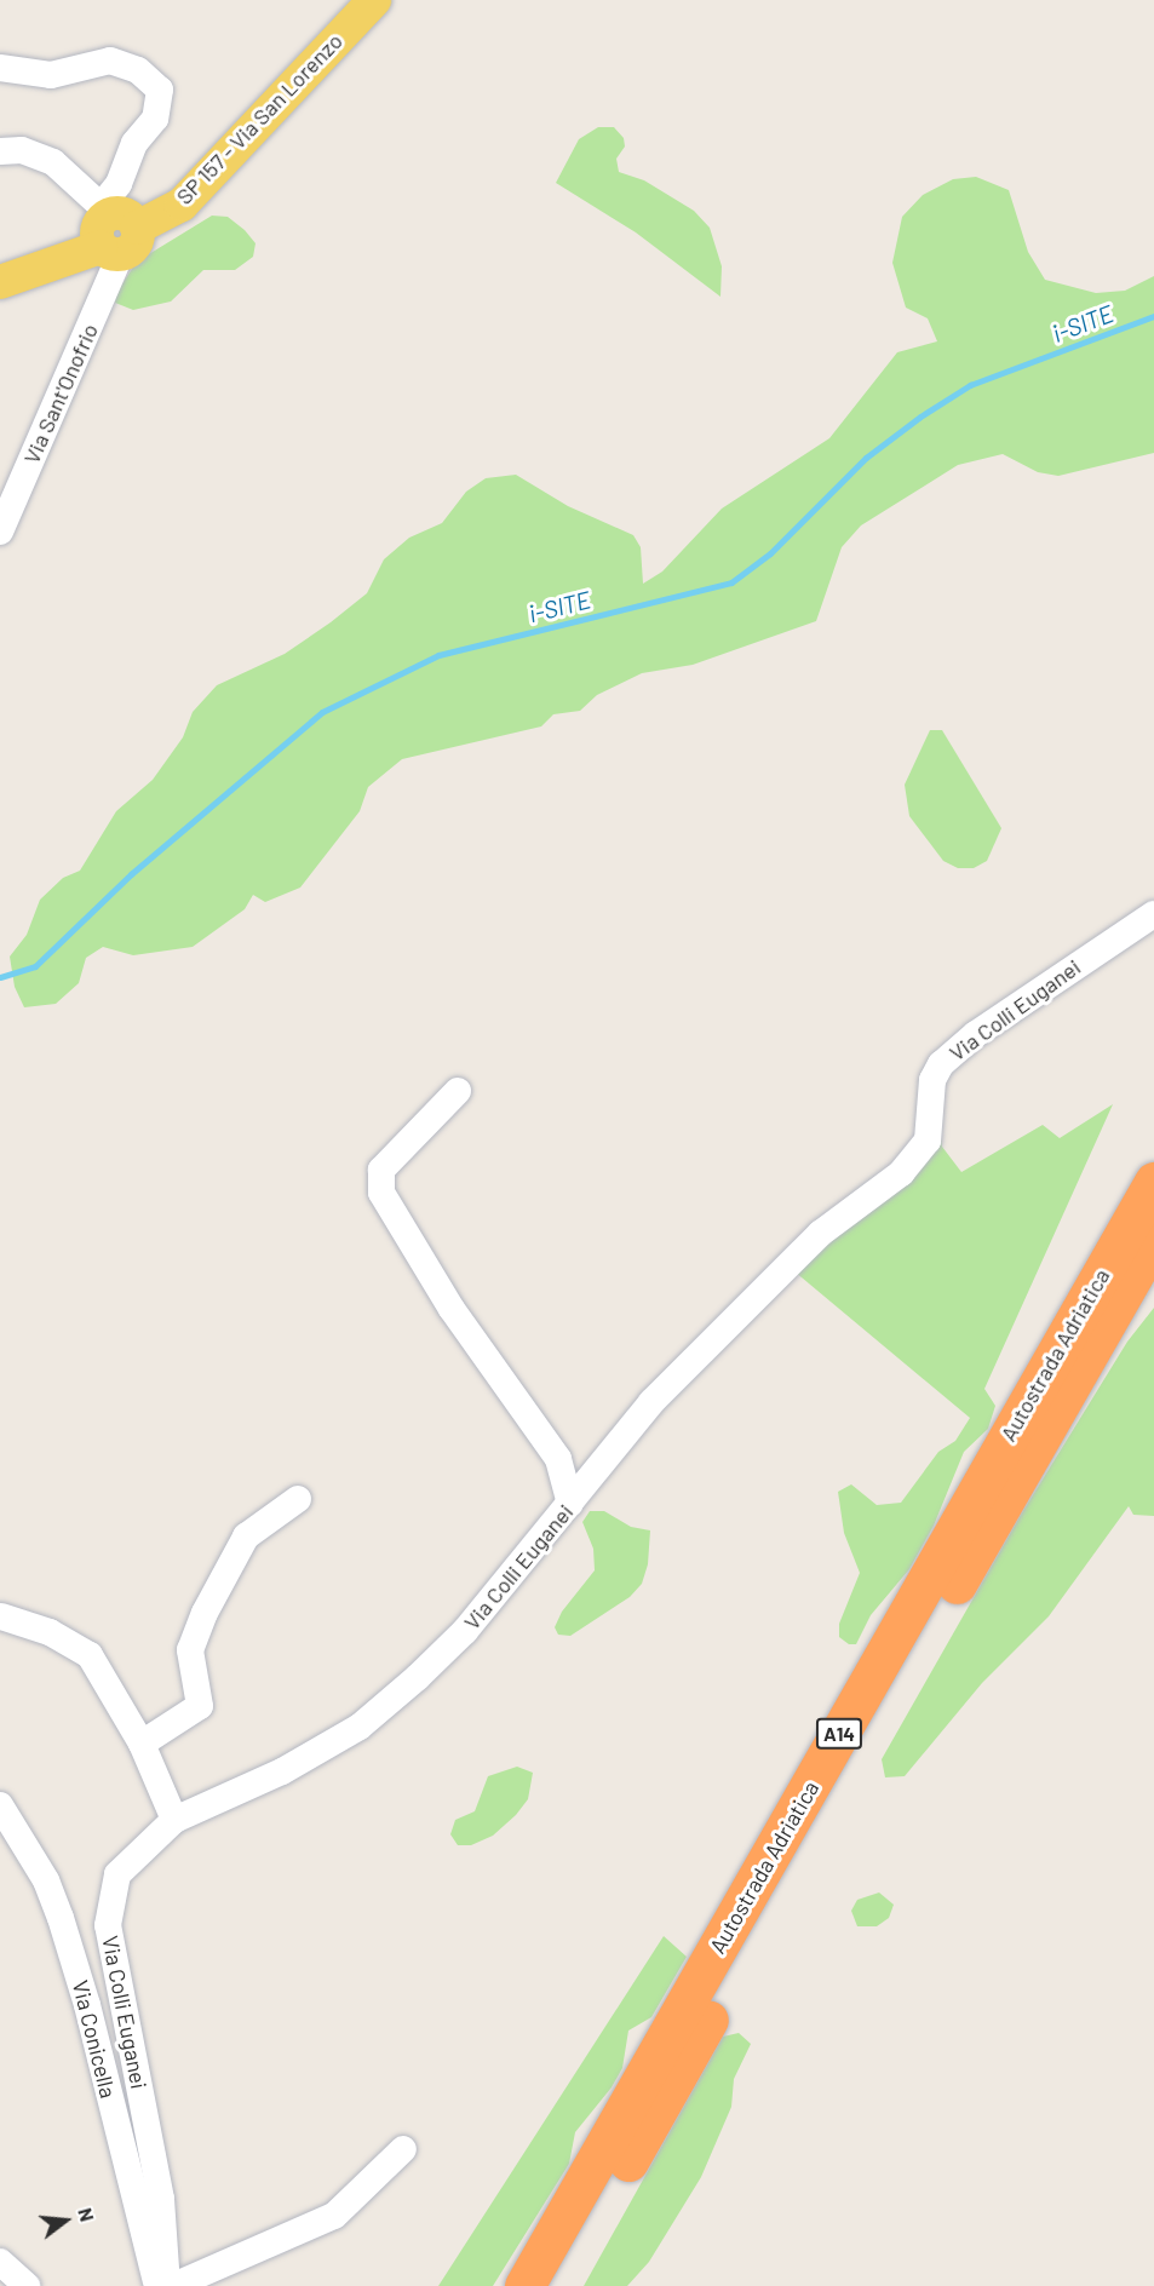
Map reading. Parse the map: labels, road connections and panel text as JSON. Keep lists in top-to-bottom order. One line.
{"streets":{"highway":["Autostrada Adriatica","A14"],"main road":["SP 157 - Via San Lorenzo"],"street":["Via Sant'Onofrio","Via Colli Euganei","Via Conicella"]},"crossings":[["SP 157 - Via San Lorenzo","Via Sant'Onofrio"]],"water":["i-SITE"],"north":"right"}
